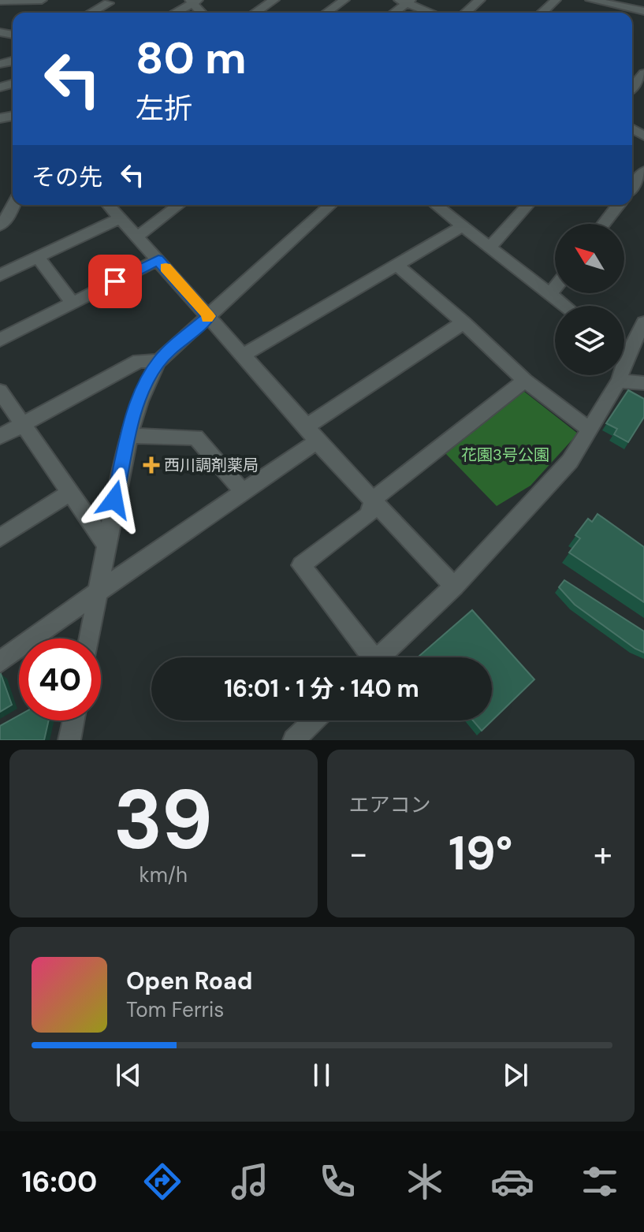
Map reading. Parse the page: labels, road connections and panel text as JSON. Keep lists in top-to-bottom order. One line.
{"parks":["花園3号公園"],"places":{"health":["西川調剤薬局"]},"north":"top left","page":{"turn":["80 m","左折"],"then":"その先","limit":"40","trip":"16:01 · 1 分 · 140 m","tile":[["39","km/h"],"エアコン"],"heat":["−","19°","+"],"song":["Open Road","Tom Ferris"],"tabs":"16:00"}}
